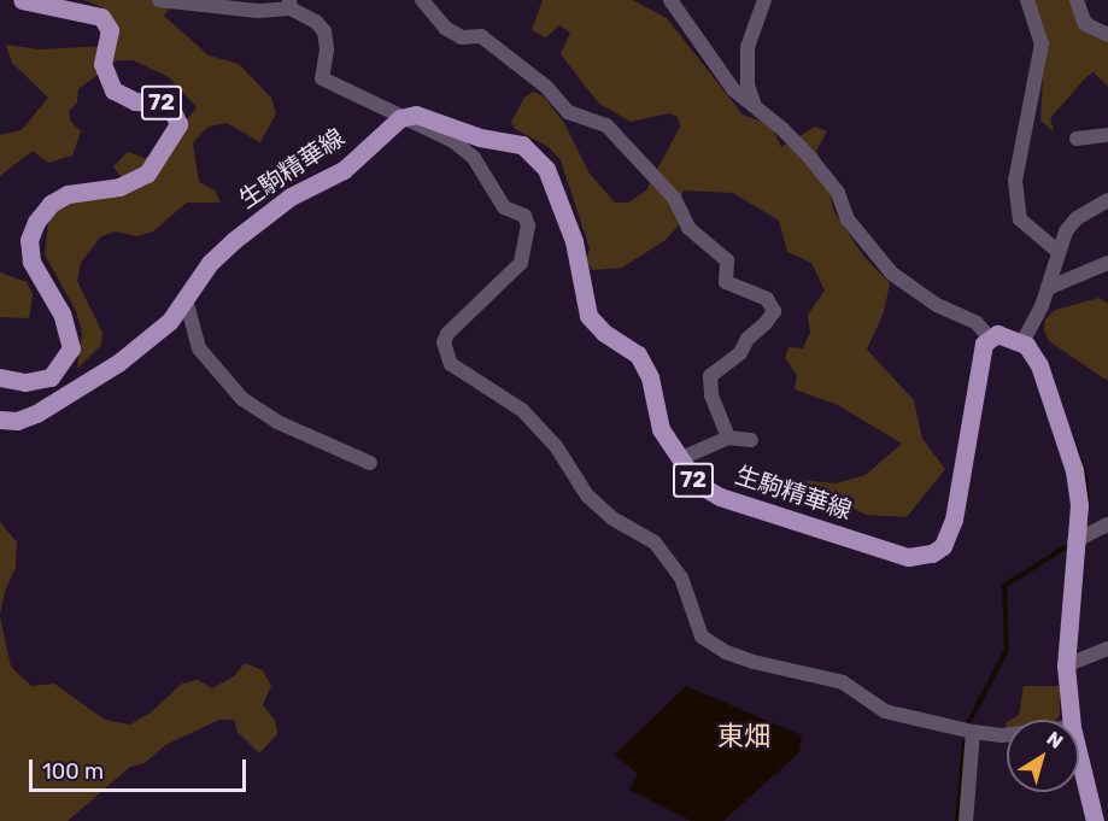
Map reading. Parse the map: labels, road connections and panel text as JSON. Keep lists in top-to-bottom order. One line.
{"streets":{"main road":["72","生駒精華線"]},"districts":["東畑"],"scale_bar":"100 m","north":"top right"}
